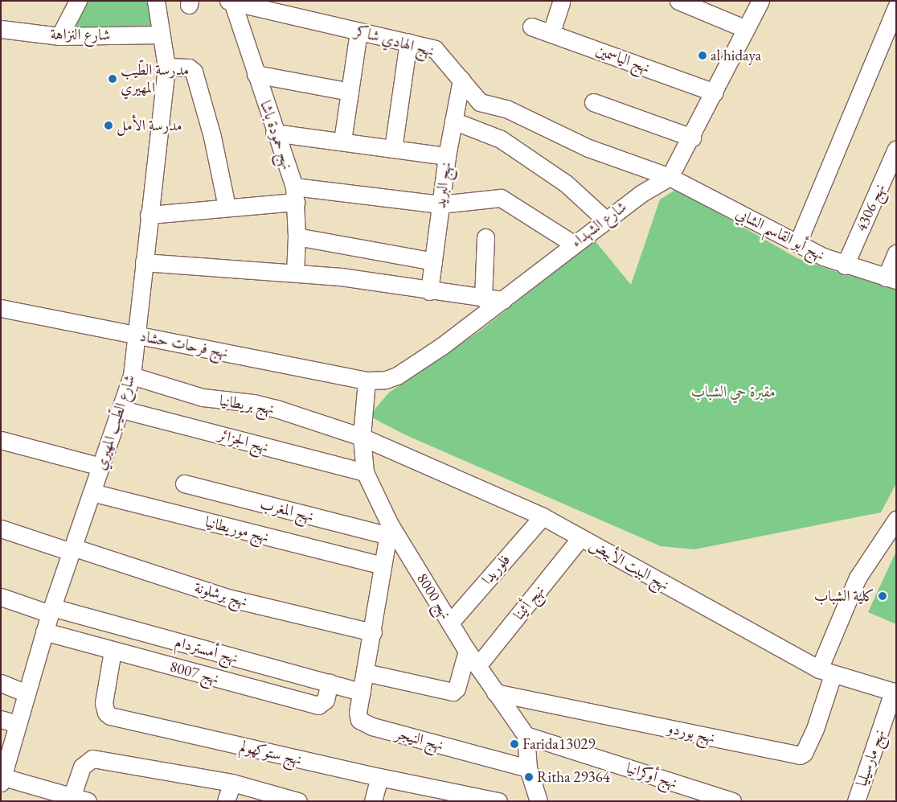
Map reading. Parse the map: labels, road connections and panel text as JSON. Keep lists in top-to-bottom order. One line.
{"streets":{"street":["شارع النزاهة","نهج الهادي شاكر","نهج الياسمين","نهج حمودة باشا","نهج البريد","نهج 4306","شارع الشهداء","نهج أبو القاسم الشابي","نهج فرحات حشاد","نهج بريطانيا","شارع الطّيب المهيري","نهج الجزائر","نهج المغرب","نهج موريطانيا","نهج البيت الأبيض","فلوريدا","نهج برشلونة","نهج 8000","نهج أثينا","نهج أمستردام","نهج 8007","نهج بوردو","نهج النيجر","نهج ستوكهولم","نهج مارسيليا","نهج أوكرانيا"]},"crossings":[["شارع النزاهة","شارع الطّيب المهيري"],["نهج الهادي شاكر","نهج حمودة باشا"],["نهج الهادي شاكر","نهج البريد"],["نهج الهادي شاكر","شارع الشهداء"],["نهج الهادي شاكر","نهج أبو القاسم الشابي"],["نهج 4306","نهج أبو القاسم الشابي"],["شارع الشهداء","نهج أبو القاسم الشابي"],["شارع الشهداء","نهج فرحات حشاد"],["شارع الشهداء","نهج 8000"],["نهج فرحات حشاد","شارع الطّيب المهيري"],["نهج فرحات حشاد","نهج 8000"],["نهج بريطانيا","شارع الطّيب المهيري"],["نهج بريطانيا","نهج البيت الأبيض"],["نهج بريطانيا","نهج 8000"],["شارع الطّيب المهيري","نهج الجزائر"],["شارع الطّيب المهيري","نهج موريطانيا"],["شارع الطّيب المهيري","نهج برشلونة"],["شارع الطّيب المهيري","نهج أمستردام"],["شارع الطّيب المهيري","نهج 8007"],["نهج الجزائر","نهج 8000"],["نهج المغرب","نهج 8000"],["نهج المغرب","نهج النيجر"],["نهج موريطانيا","نهج النيجر"],["نهج البيت الأبيض","فلوريدا"],["نهج البيت الأبيض","نهج 8000"],["نهج البيت الأبيض","نهج أثينا"],["نهج البيت الأبيض","نهج بوردو"],["نهج البيت الأبيض","نهج مارسيليا"],["فلوريدا","نهج 8000"],["نهج برشلونة","نهج النيجر"],["نهج 8000","نهج أثينا"],["نهج 8000","نهج بوردو"],["نهج 8000","نهج النيجر"],["نهج 8000","نهج أوكرانيا"],["نهج أمستردام","نهج 8007"],["نهج أمستردام","نهج النيجر"],["نهج 8007","نهج ستوكهولم"]],"parks":["مقبرة حي الشباب"],"places":["al hidaya","مدرسة الطّيب المهيري","مدرسة الأمل","كلية الشباب","Farida13029","Ritha 29364"]}
